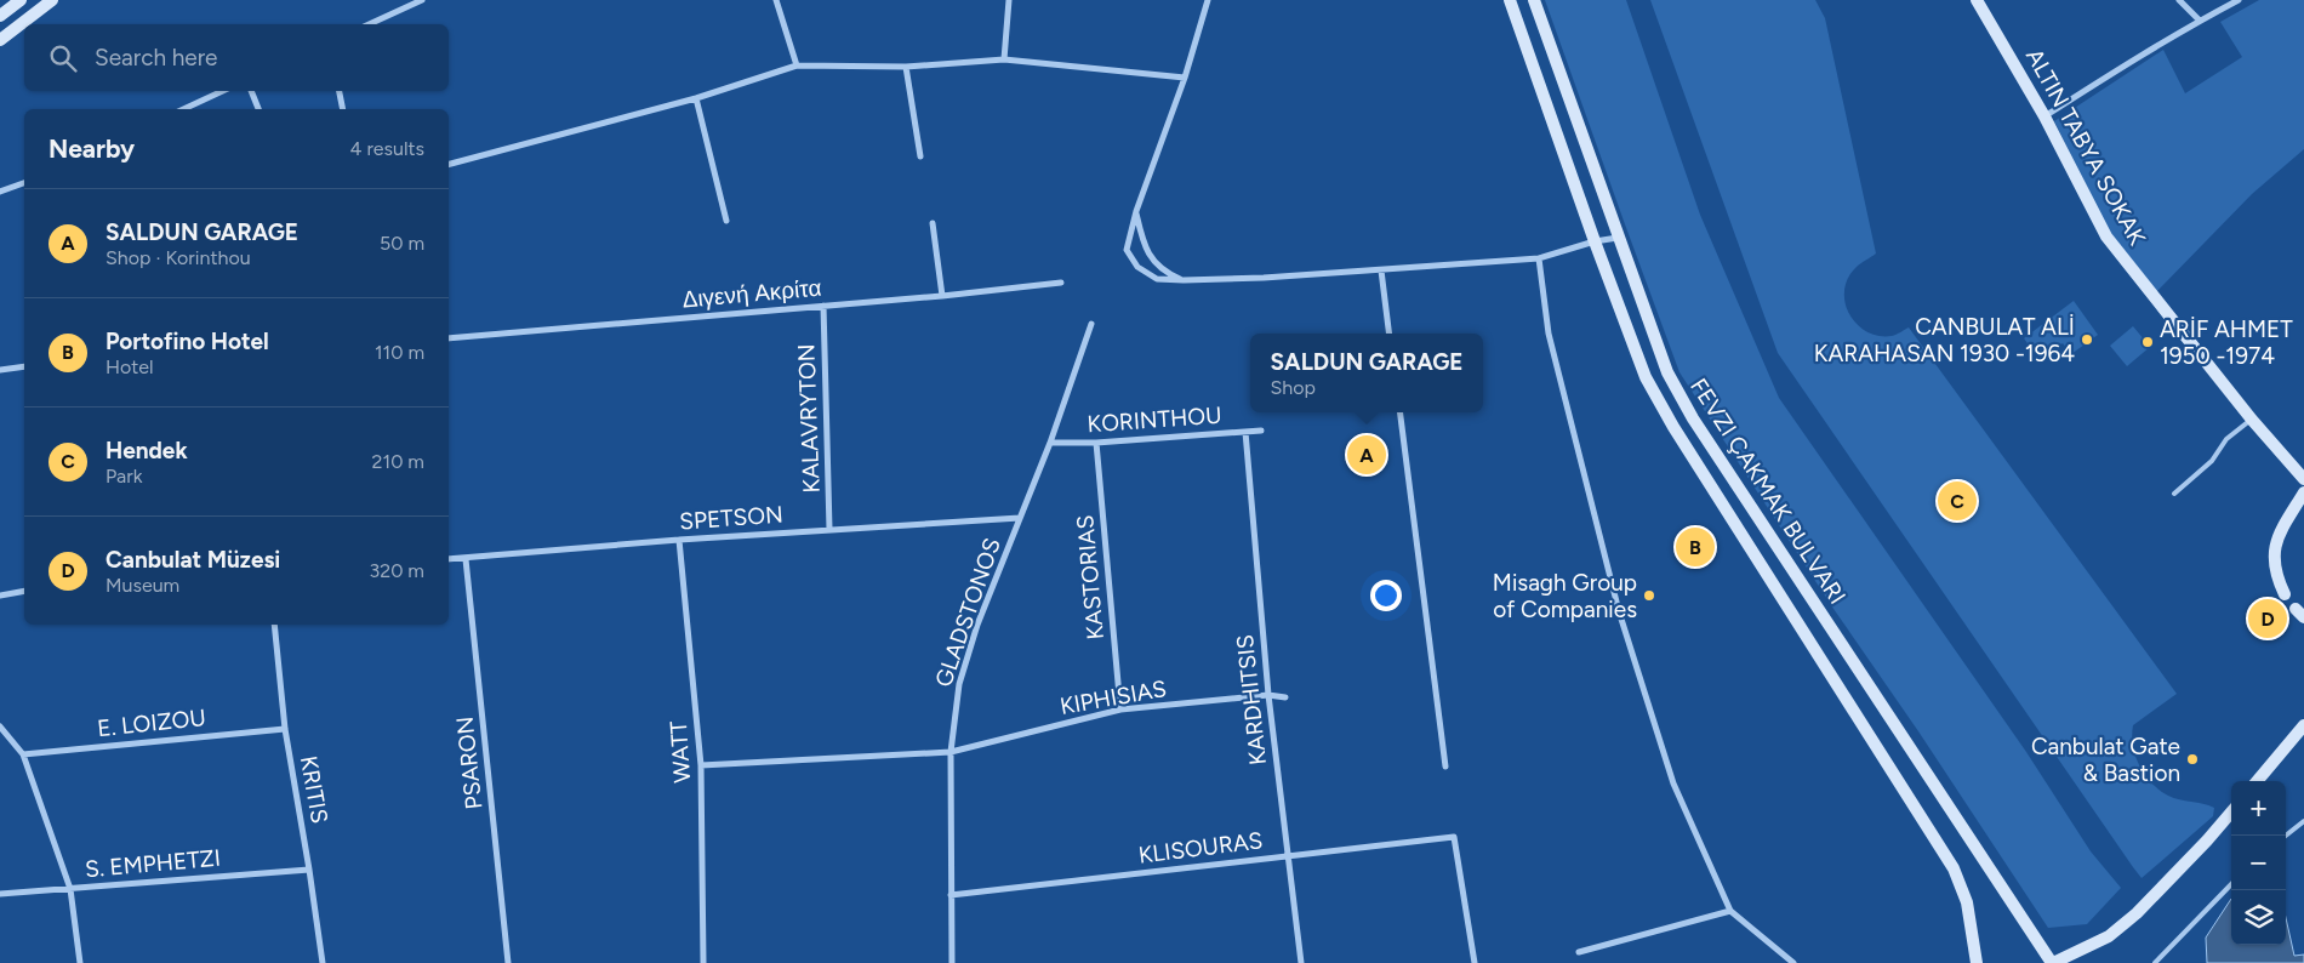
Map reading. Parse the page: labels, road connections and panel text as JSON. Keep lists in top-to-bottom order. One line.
{"streets":{"street":["Διγενή Ακρίτα","KALAVRYTON","KORINTHOU","SPETSON","KASTORIAS","GLADSTONOS","KIPHISIAS","KARDHITSIS","E. LOIZOU","WATT","PSARON","KRITIS","KLISOURAS","S. EMPHETZI"]},"crossings":[["Διγενή Ακρίτα","KALAVRYTON"],["KALAVRYTON","SPETSON"],["KORINTHOU","KASTORIAS"],["KORINTHOU","GLADSTONOS"],["KORINTHOU","KARDHITSIS"],["SPETSON","GLADSTONOS"],["SPETSON","WATT"],["SPETSON","PSARON"],["KASTORIAS","KIPHISIAS"],["GLADSTONOS","KIPHISIAS"],["GLADSTONOS","KLISOURAS"],["KIPHISIAS","KARDHITSIS"],["KIPHISIAS","WATT"],["KARDHITSIS","KLISOURAS"],["E. LOIZOU","KRITIS"],["KRITIS","S. EMPHETZI"]],"places":["CANBULAT ALİ KARAHASAN 1930 -1964","ARİF AHMET 1950 -1974","Misagh Group of Companies","Canbulat Gate & Bastion"],"page":{"search":"Search here","heading":["Nearby","4 results"],"list":[{"mark":"A","name":"SALDUN GARAGE","note":"Shop · Korinthou","value":"50 m"},{"mark":"B","name":"Portofino Hotel","note":"Hotel","value":"110 m"},{"mark":"C","name":"Hendek","note":"Park","value":"210 m"},{"mark":"D","name":"Canbulat Müzesi","note":"Museum","value":"320 m"}],"popup":["SALDUN GARAGE","Shop"],"pins":["A","C","B","D"],"map_buttons":["+","−"]}}
